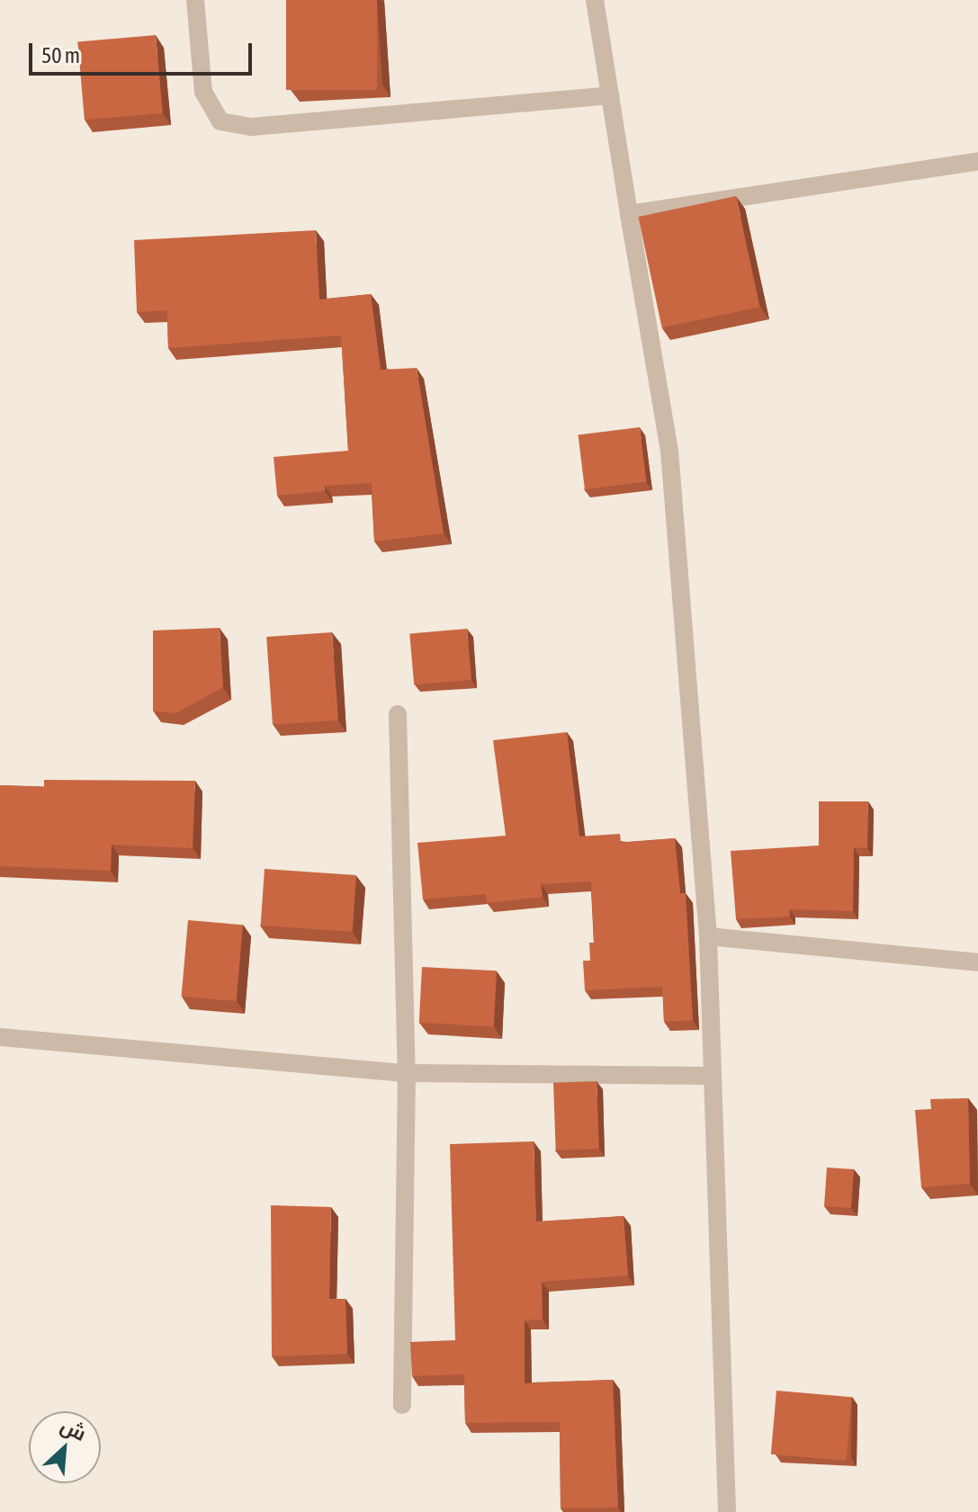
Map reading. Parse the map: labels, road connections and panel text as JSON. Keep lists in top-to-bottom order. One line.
{"scale_bar":"50 m","north":"top right"}
